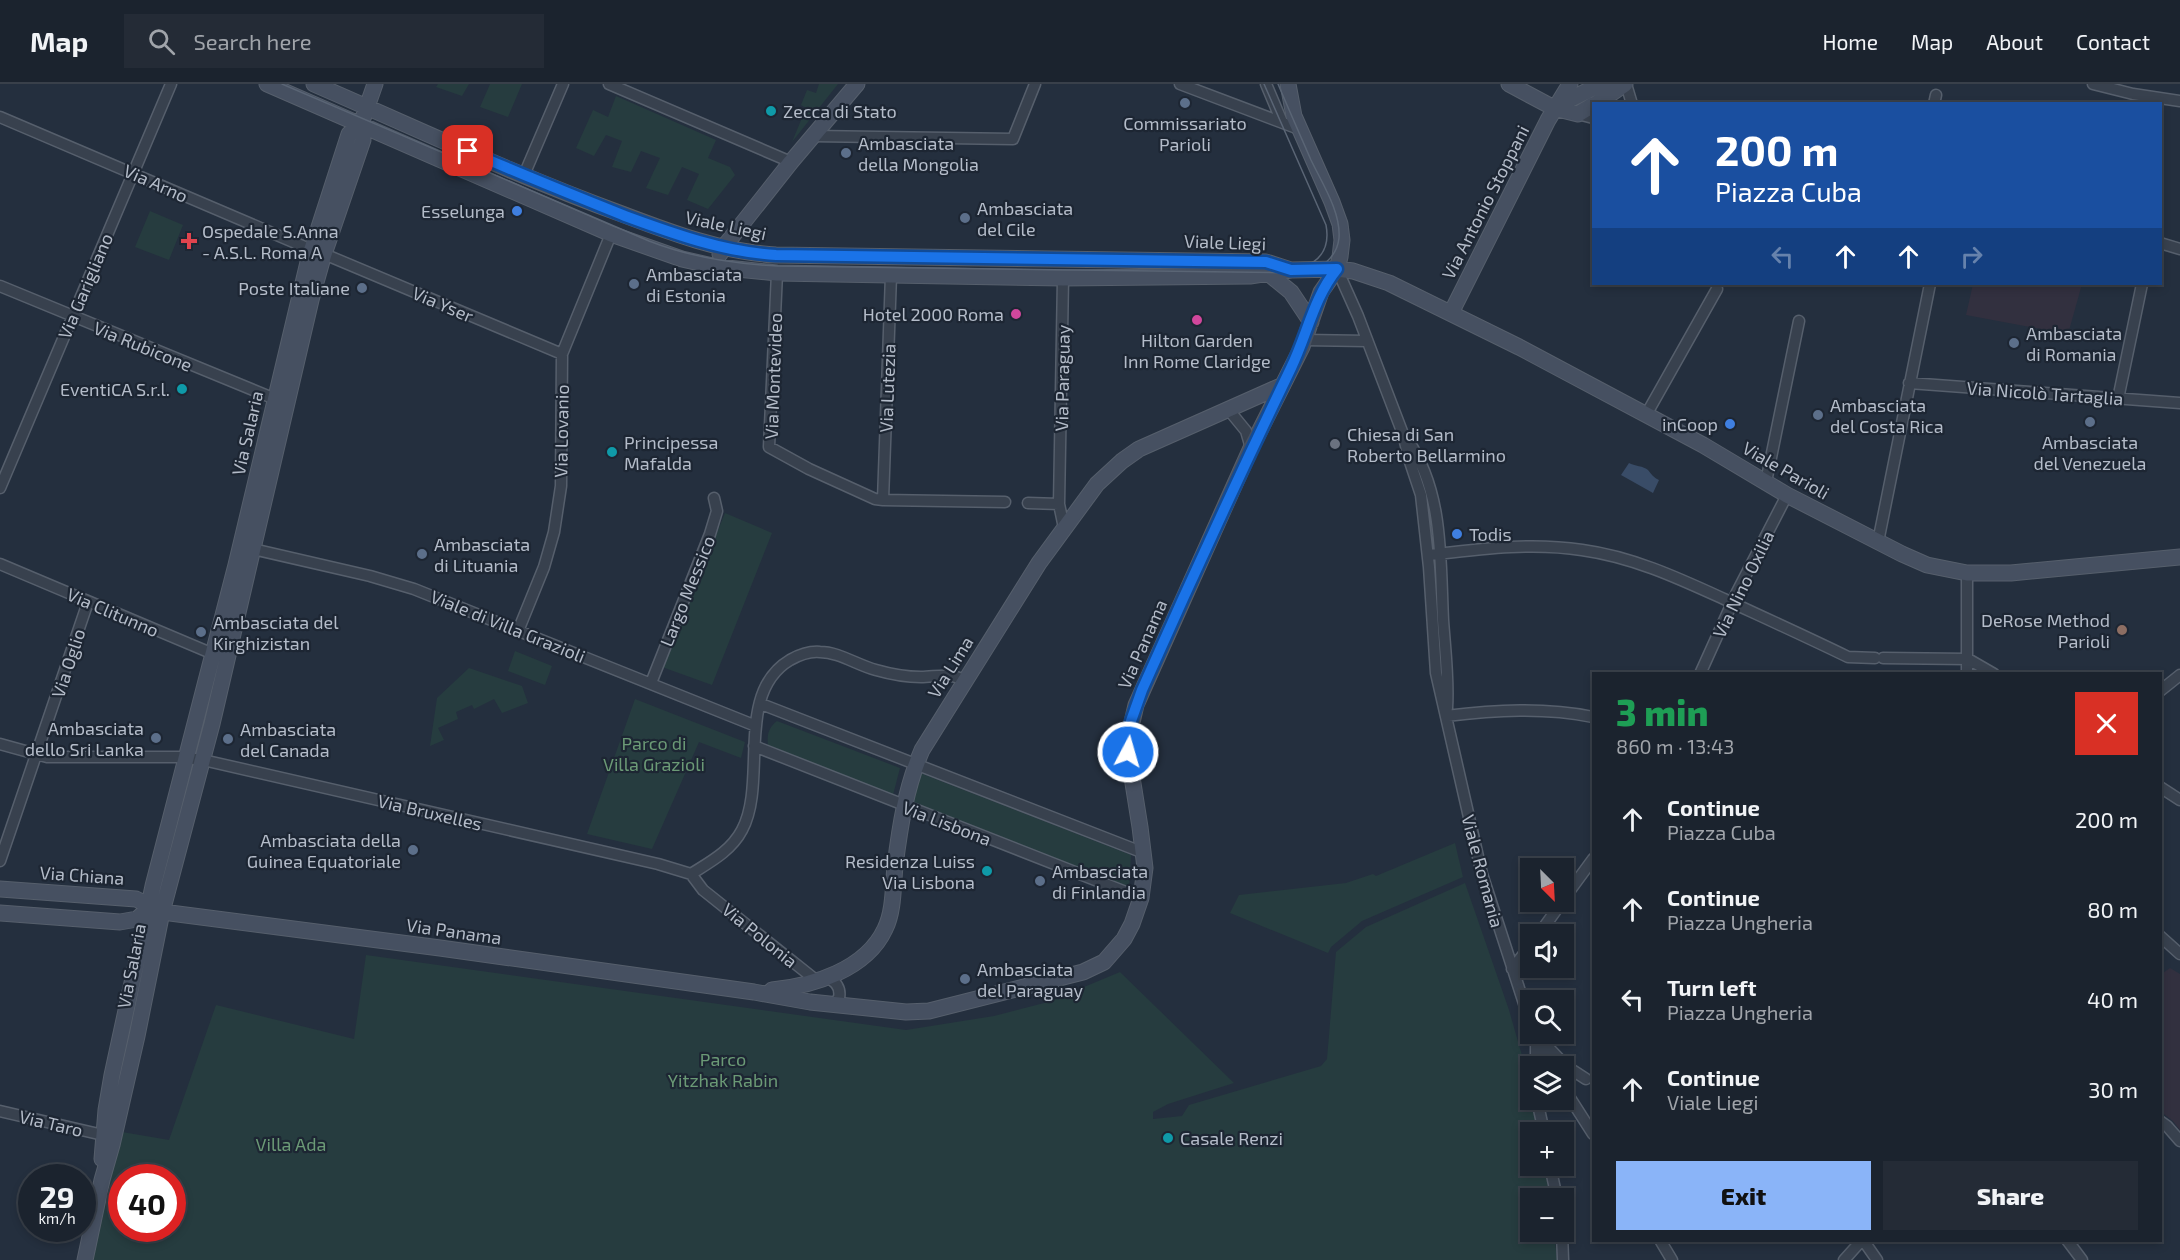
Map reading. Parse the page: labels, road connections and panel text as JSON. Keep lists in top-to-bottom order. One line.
{"streets":{"main road":["Via Antonio Stoppani","Viale Liegi","Via Salaria","Viale Parioli","Via Panama","Via Lima","Via Chiana"],"street":["Via Arno","Via Garigliano","Via Yser","Via Rubicone","Via Montevideo","Via Paraguay","Via Lutezia","Via Nicolò Tartaglia","Via Lovanio","Via Nino Oxilia","Largo Messico","Via Clitunno","Viale di Villa Grazioli","Via Oglio","Via Bruxelles","Via Lisbona","Viale Romania","Via Polonia","Via Taro"]},"crossings":[["Via Arno","Via Garigliano"],["Via Arno","Via Yser"],["Via Arno","Via Salaria"],["Via Antonio Stoppani","Viale Parioli"],["Viale Liegi","Via Montevideo"],["Viale Liegi","Via Paraguay"],["Viale Liegi","Via Lutezia"],["Viale Liegi","Via Lovanio"],["Viale Liegi","Via Salaria"],["Viale Liegi","Viale Parioli"],["Via Garigliano","Via Rubicone"],["Via Yser","Via Lovanio"],["Via Yser","Via Salaria"],["Via Rubicone","Via Salaria"],["Via Montevideo","Via Lutezia"],["Via Paraguay","Via Lima"],["Via Lovanio","Viale di Villa Grazioli"],["Via Salaria","Via Clitunno"],["Via Salaria","Viale di Villa Grazioli"],["Via Salaria","Via Panama"],["Via Salaria","Via Bruxelles"],["Via Salaria","Via Chiana"],["Via Salaria","Via Taro"],["Viale Parioli","Via Nino Oxilia"],["Viale Parioli","Via Panama"],["Viale Parioli","Viale Romania"],["Largo Messico","Viale di Villa Grazioli"],["Via Clitunno","Via Oglio"],["Via Panama","Via Lima"],["Via Panama","Via Lisbona"],["Via Panama","Viale Romania"],["Via Panama","Via Chiana"],["Via Panama","Via Polonia"],["Via Oglio","Via Bruxelles"],["Via Lima","Via Lisbona"],["Via Lima","Via Polonia"],["Via Bruxelles","Via Polonia"]],"parks":["Parco di Villa Grazioli","Parco Yitzhak Rabin","Villa Ada"],"places":{"other":["Commissariato Parioli","Zecca di Stato","Ambasciata della Mongolia","Esselunga","Ambasciata del Cile","Ambasciata di Estonia","Poste Italiane","Hotel 2000 Roma","Hilton Garden Inn Rome Claridge","Ambasciata di Romania","EventiCA S.r.l.","Ambasciata del Costa Rica","Ambasciata del Venezuela","inCoop","Chiesa di San Roberto Bellarmino","Principessa Mafalda","Todis","Ambasciata di Lituania","DeRose Method Parioli","Ambasciata del Kirghizistan","Ambasciata dello Sri Lanka","Ambasciata del Canada","Ambasciata della Guinea Equatoriale","Residenza Luiss Via Lisbona","Ambasciata di Finlandia","Ambasciata del Paraguay","Casale Renzi"],"health":["Ospedale S.Anna - A.S.L. Roma A"]},"north":"bottom right","page":{"header":"Map","search":"Search here","nav":["Home","Map","About","Contact"],"turn":["200 m","Piazza Cuba"],"heading":["3 min","860 m · 13:43"],"list":[{"name":"Continue","note":"Piazza Cuba","value":"200 m"},{"name":"Continue","note":"Piazza Ungheria","value":"80 m"},{"name":"Turn left","note":"Piazza Ungheria","value":"40 m"},{"name":"Continue","note":"Viale Liegi","value":"30 m"}],"map_buttons":["+","−"],"buttons":["Exit","Share"],"speed":"29 km/h","limit":"40"}}
